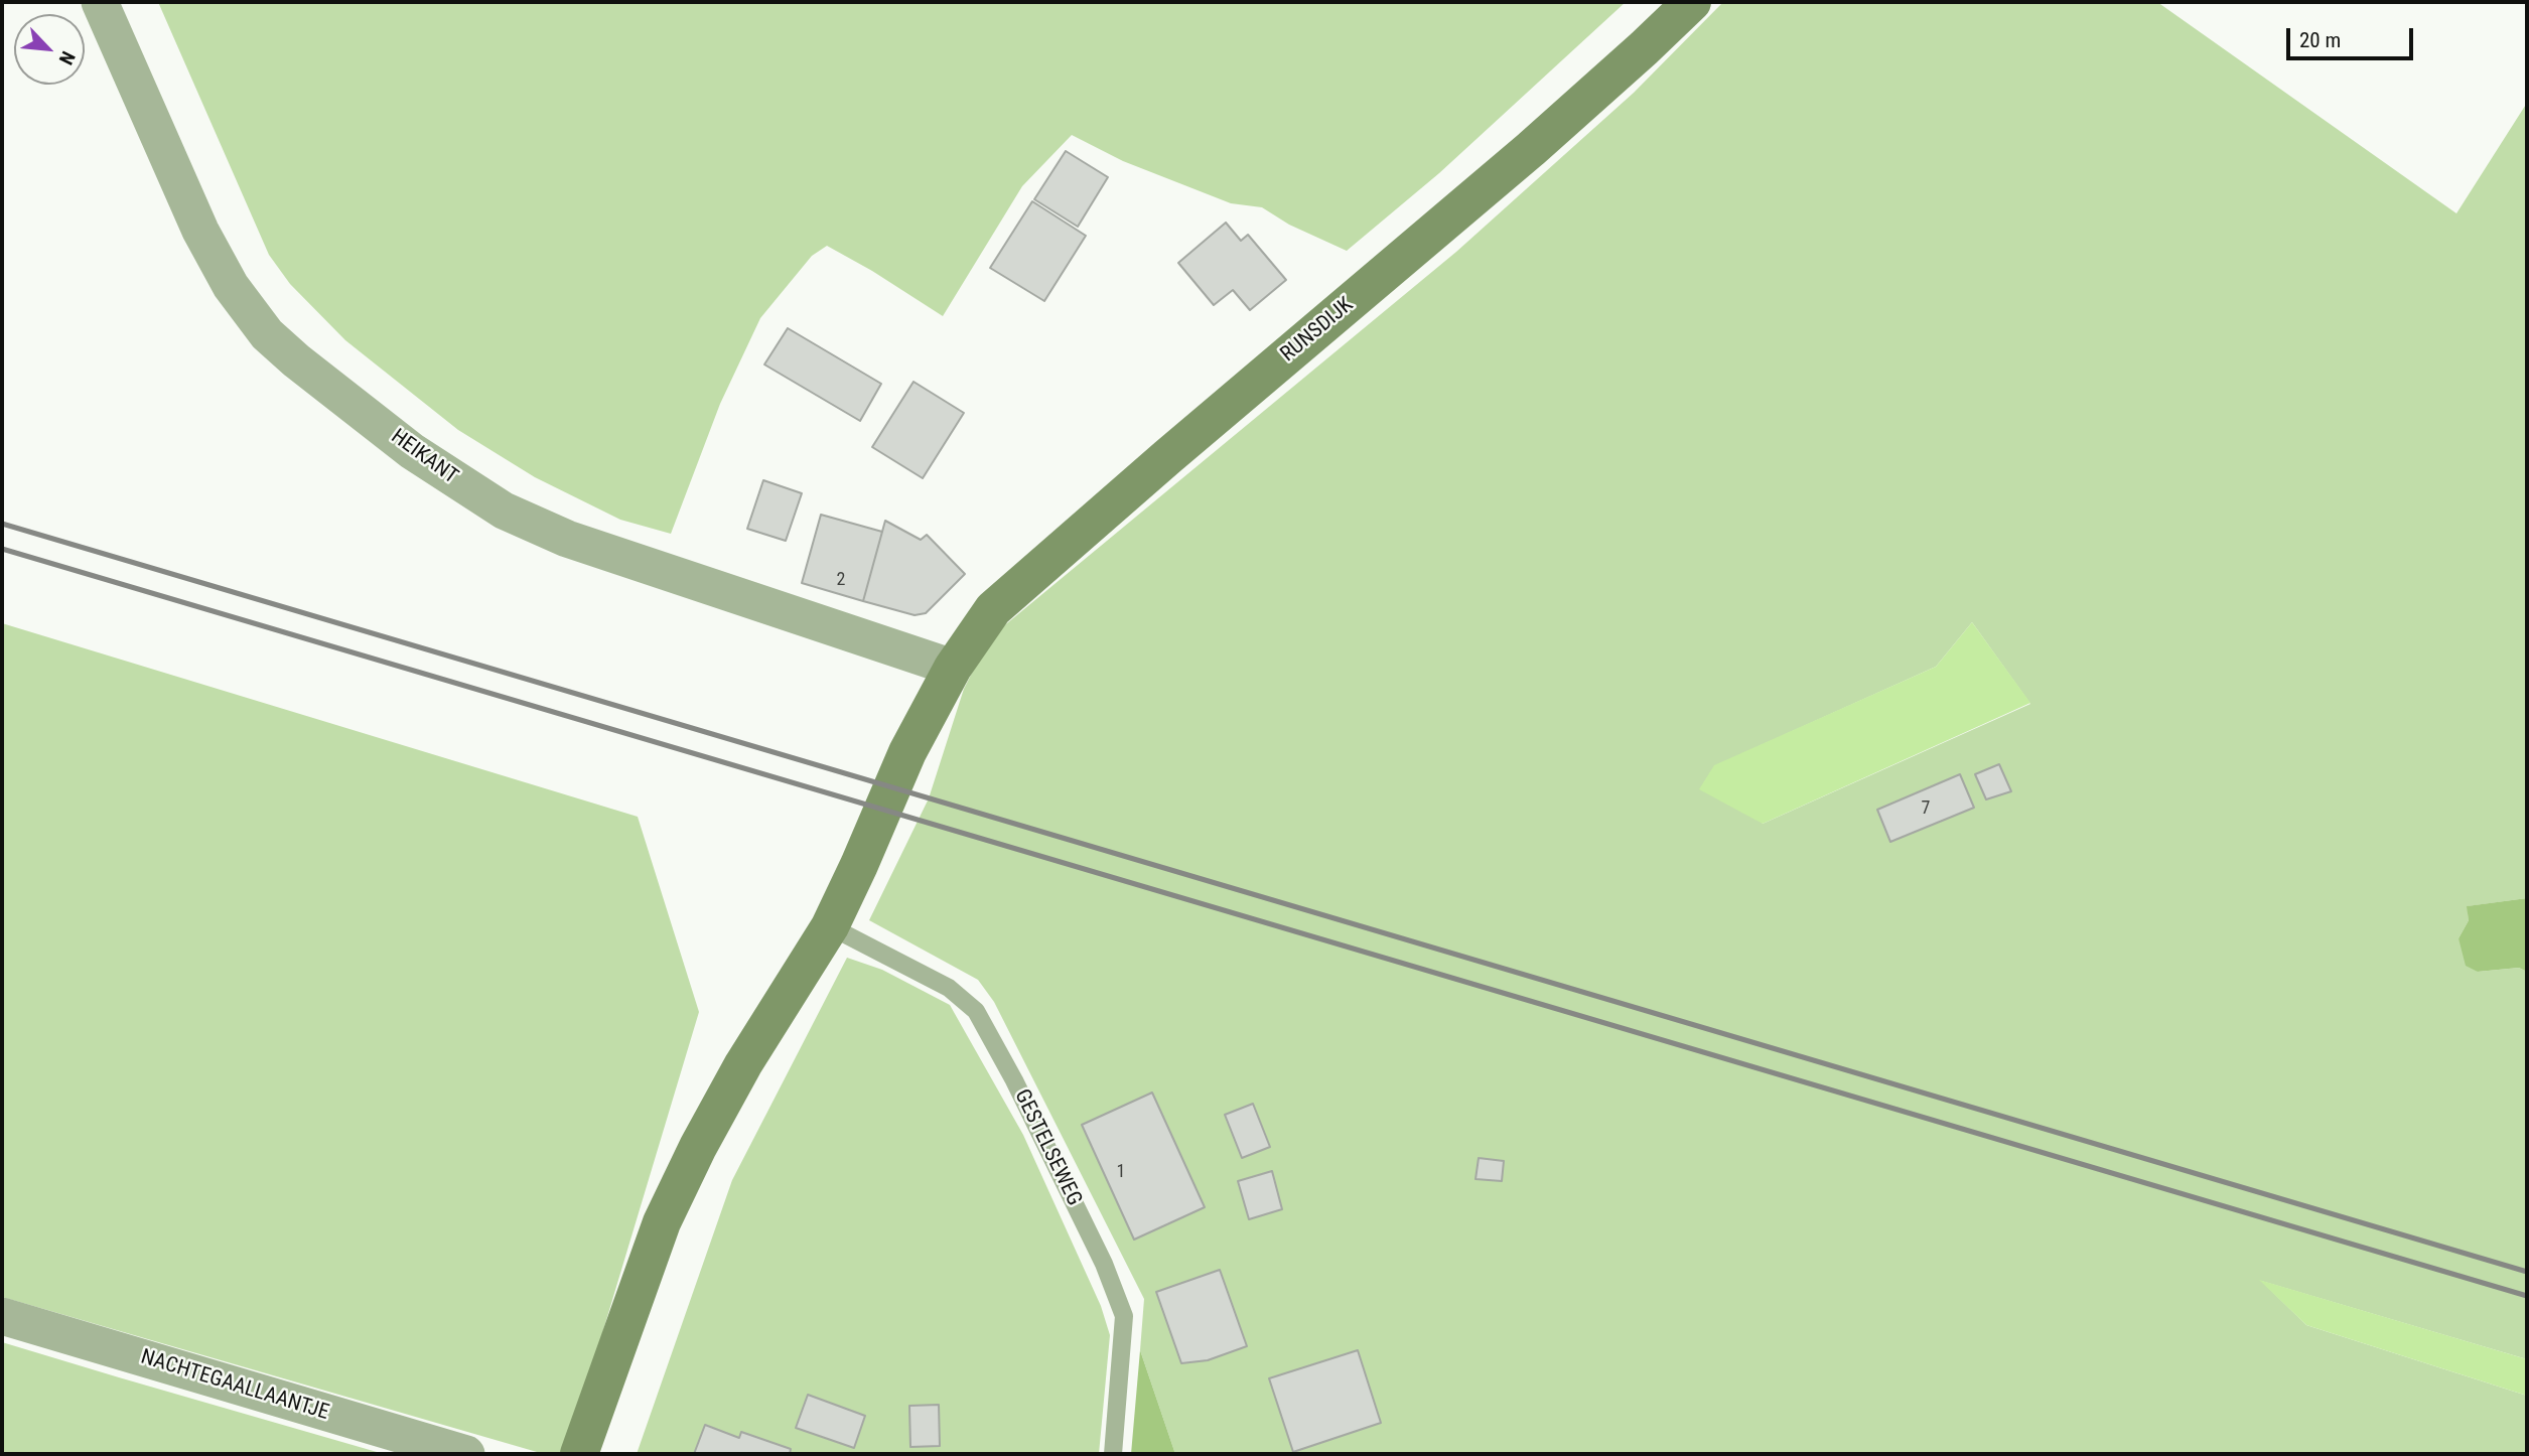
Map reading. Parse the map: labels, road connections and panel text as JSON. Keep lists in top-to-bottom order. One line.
{"streets":{"street":["RUNSDIJK","HEIKANT","NACHTEGAALLAANTJE"],"lane":["GESTELSEWEG"]},"crossings":[["RUNSDIJK","HEIKANT"]],"house_numbers":["2","7","1"],"scale_bar":"20 m","north":"bottom right"}
